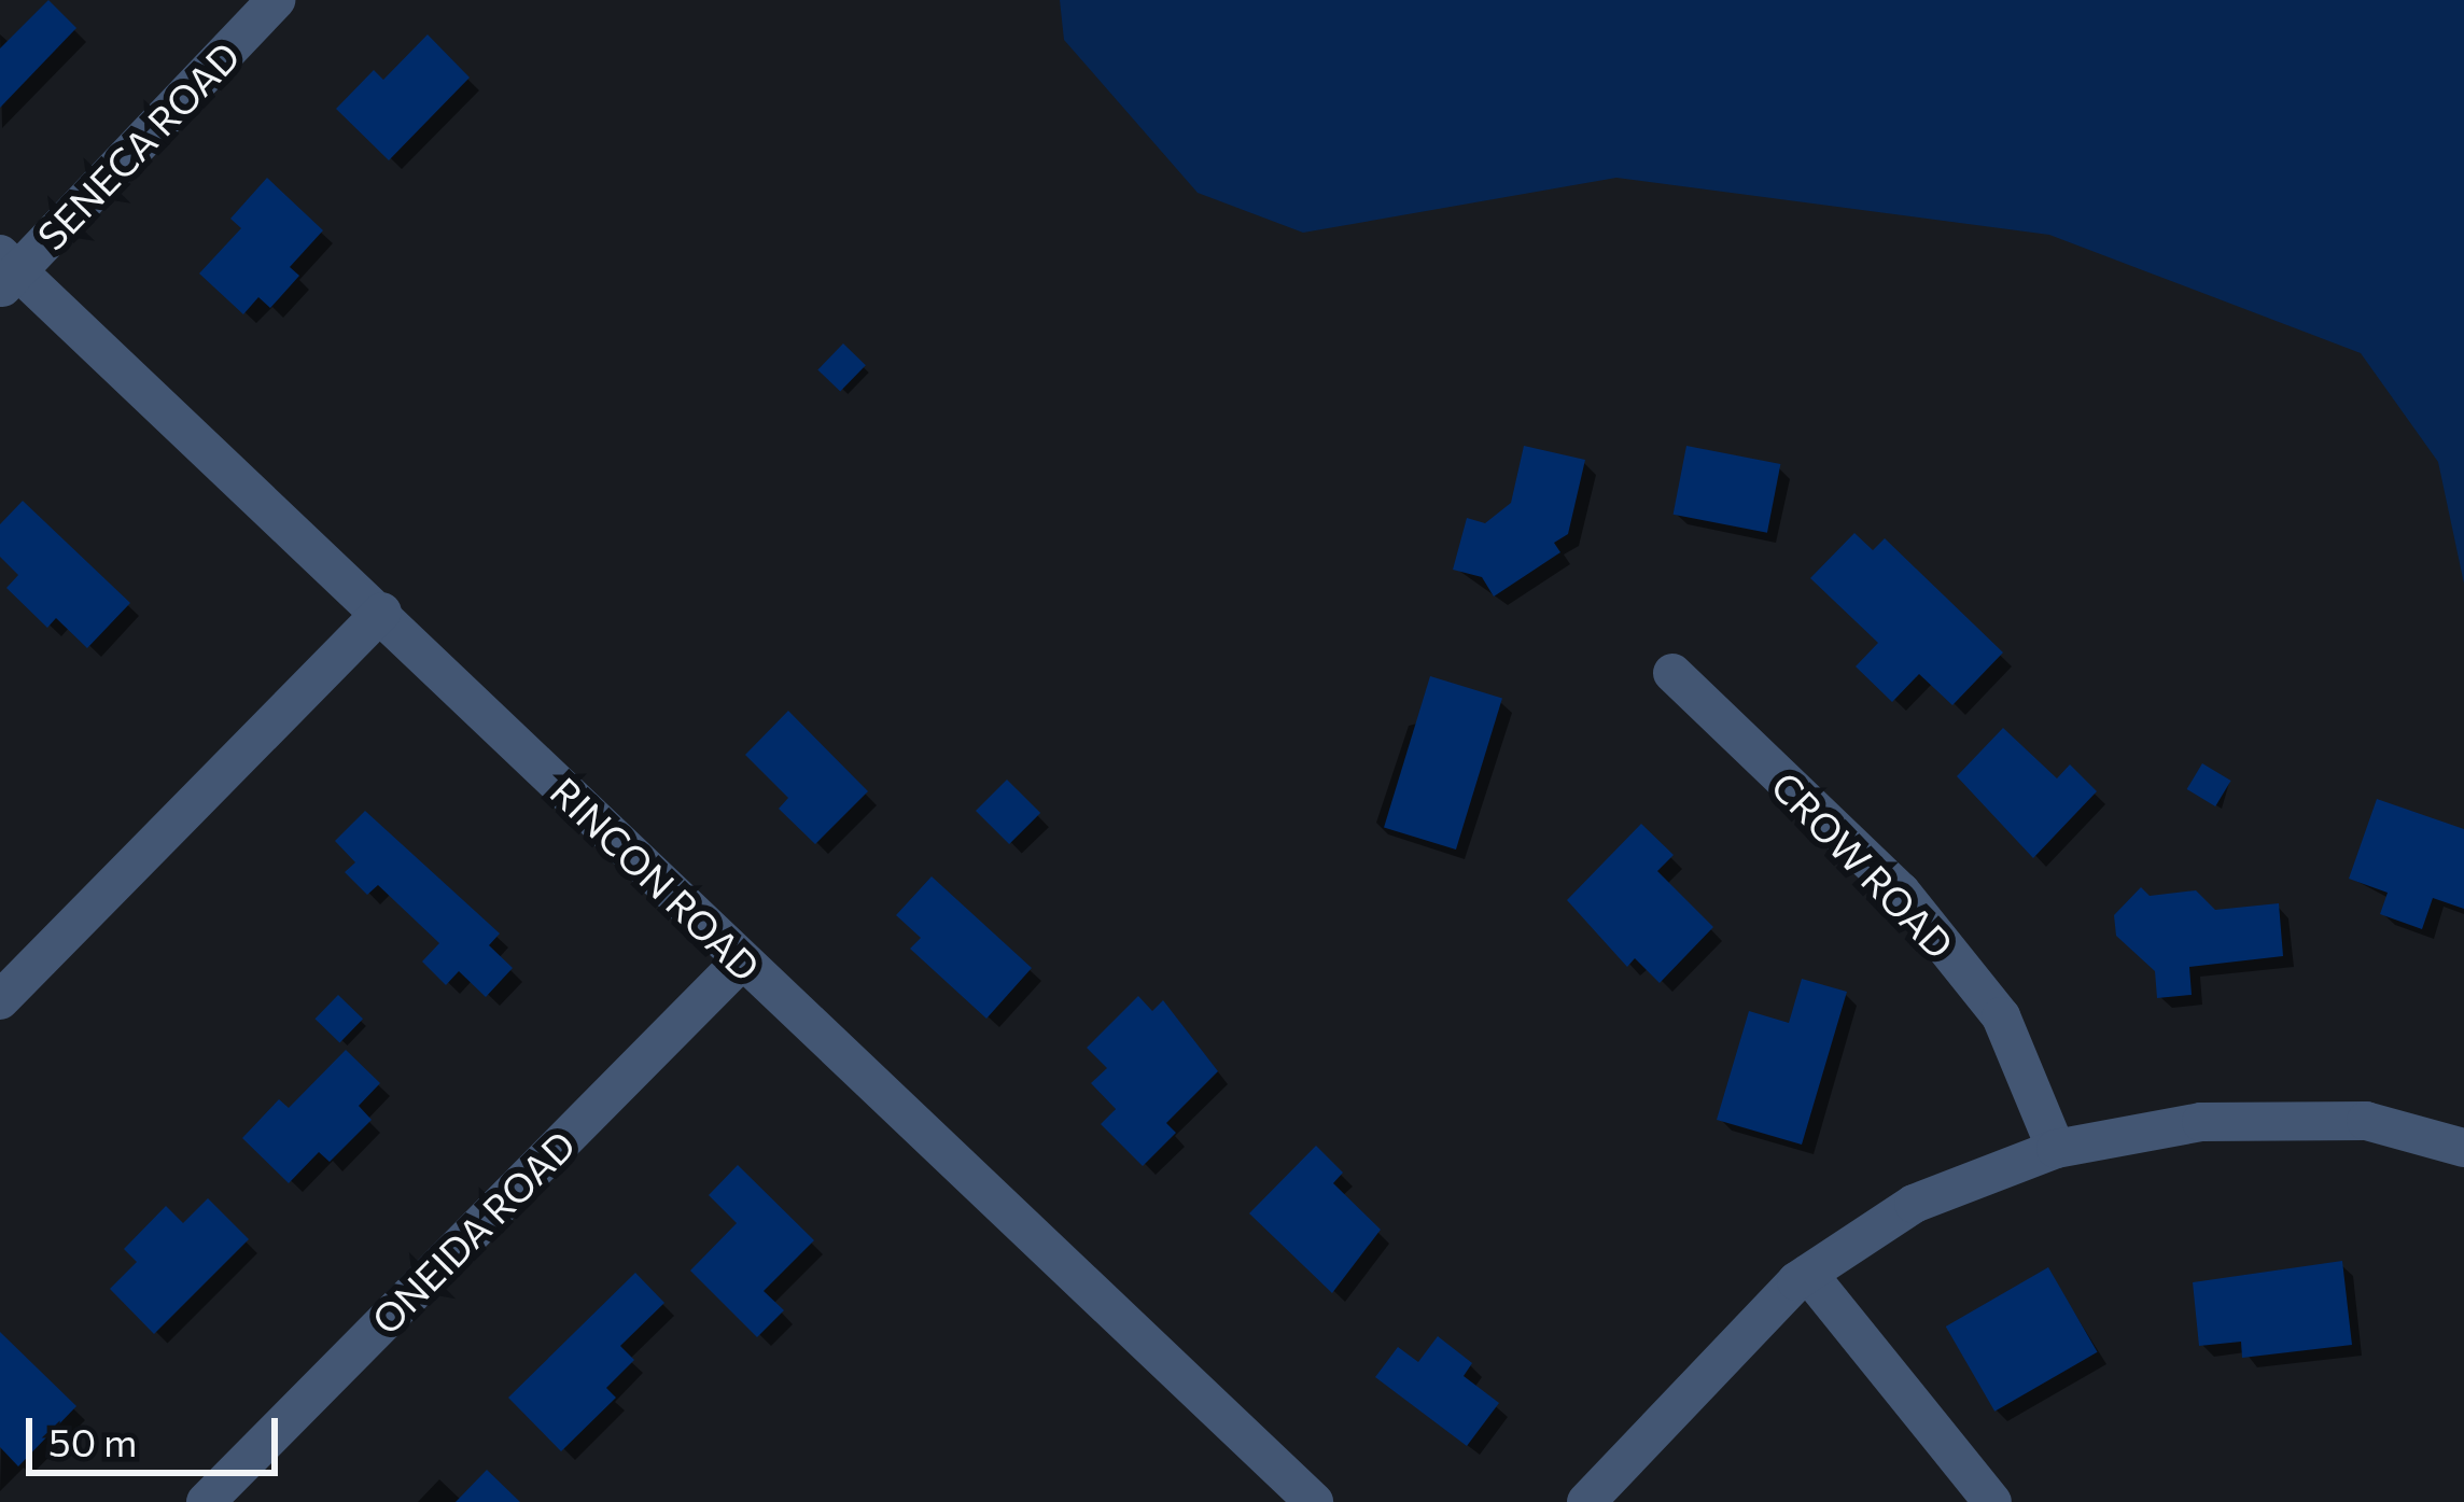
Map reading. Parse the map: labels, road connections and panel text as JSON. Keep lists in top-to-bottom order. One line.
{"streets":{"street":["SENECA ROAD","CROW ROAD","RINCON ROAD","ONEIDA ROAD"]},"crossings":[["SENECA ROAD","RINCON ROAD"],["RINCON ROAD","ONEIDA ROAD"]],"scale_bar":"50 m"}
